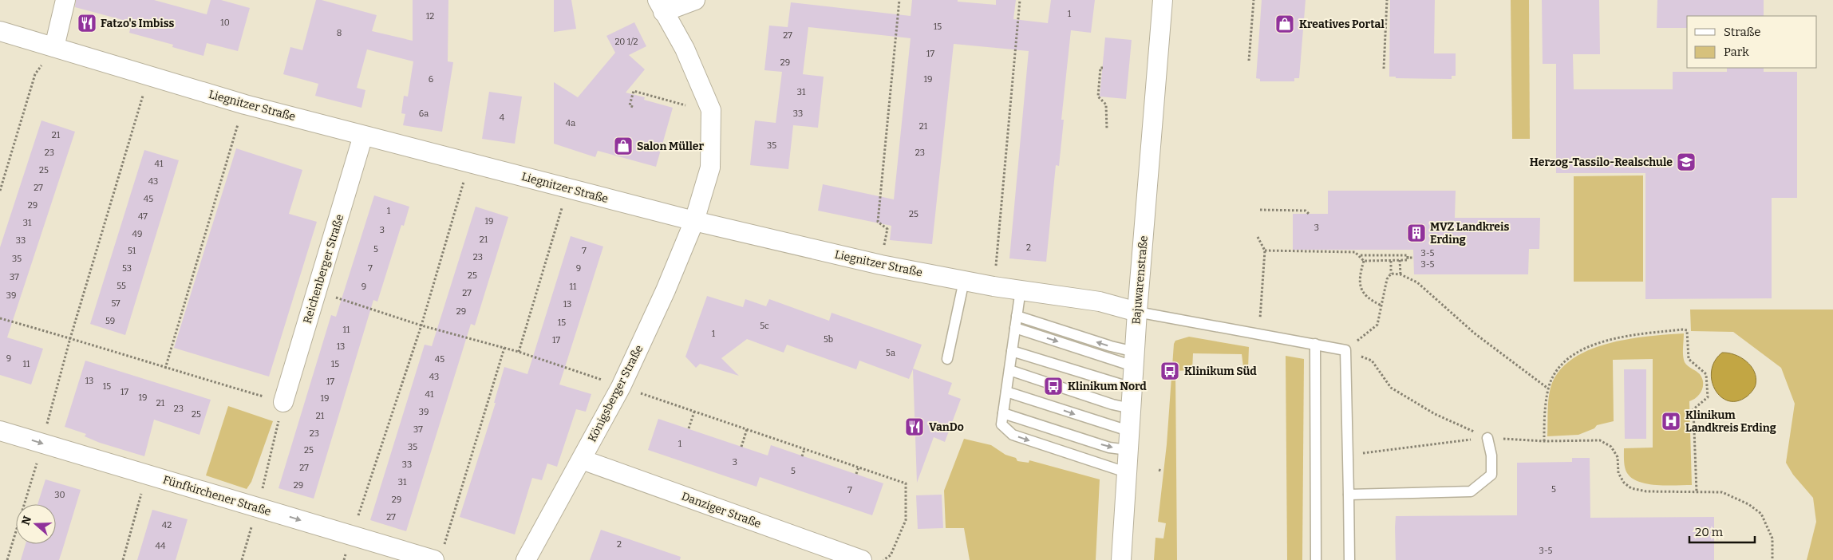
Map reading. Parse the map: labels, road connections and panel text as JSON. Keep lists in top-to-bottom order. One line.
{"streets":{"street":["Liegnitzer Straße","Reichenberger Straße","Bajuwarenstraße","Königsberger Straße","Fünfkirchener Straße","Danziger Straße"]},"crossings":[["Liegnitzer Straße","Reichenberger Straße"],["Liegnitzer Straße","Bajuwarenstraße"],["Liegnitzer Straße","Königsberger Straße"],["Königsberger Straße","Danziger Straße"]],"places":{"restaurant":["Fatzo's Imbiss","VanDo"],"shop":["Kreatives Portal","Salon Müller"],"school or university":["Herzog-Tassilo-Realschule"],"building":["MVZ Landkreis Erding"],"bus stop":["Klinikum Süd","Klinikum Nord"],"hospital":["Klinikum Landkreis Erding"]},"house_numbers":["1","12","10","15","8","27","20 1/2","17","29","6","19","31","6a","33","4","4a","21","21","35","23","23","41","25","43","27","45","29","1","25","47","19","31","3","3","49","21","33","2","5","51","7","3-5","23","35","3-5","53","7","9","25","37","55","9","11","27","39","57","13","29","59","15","5c","11","1","5b","17","13","5a","9","45","11","15","43","13","17","15","17","41","19","19","21","23","39","25","21","37","23","1","35","25","3","33","27","5","31","29","5","7","30","29","27","42","2","44","3-5"],"legend":["Straße","Park"],"scale_bar":"20 m","north":"left"}
